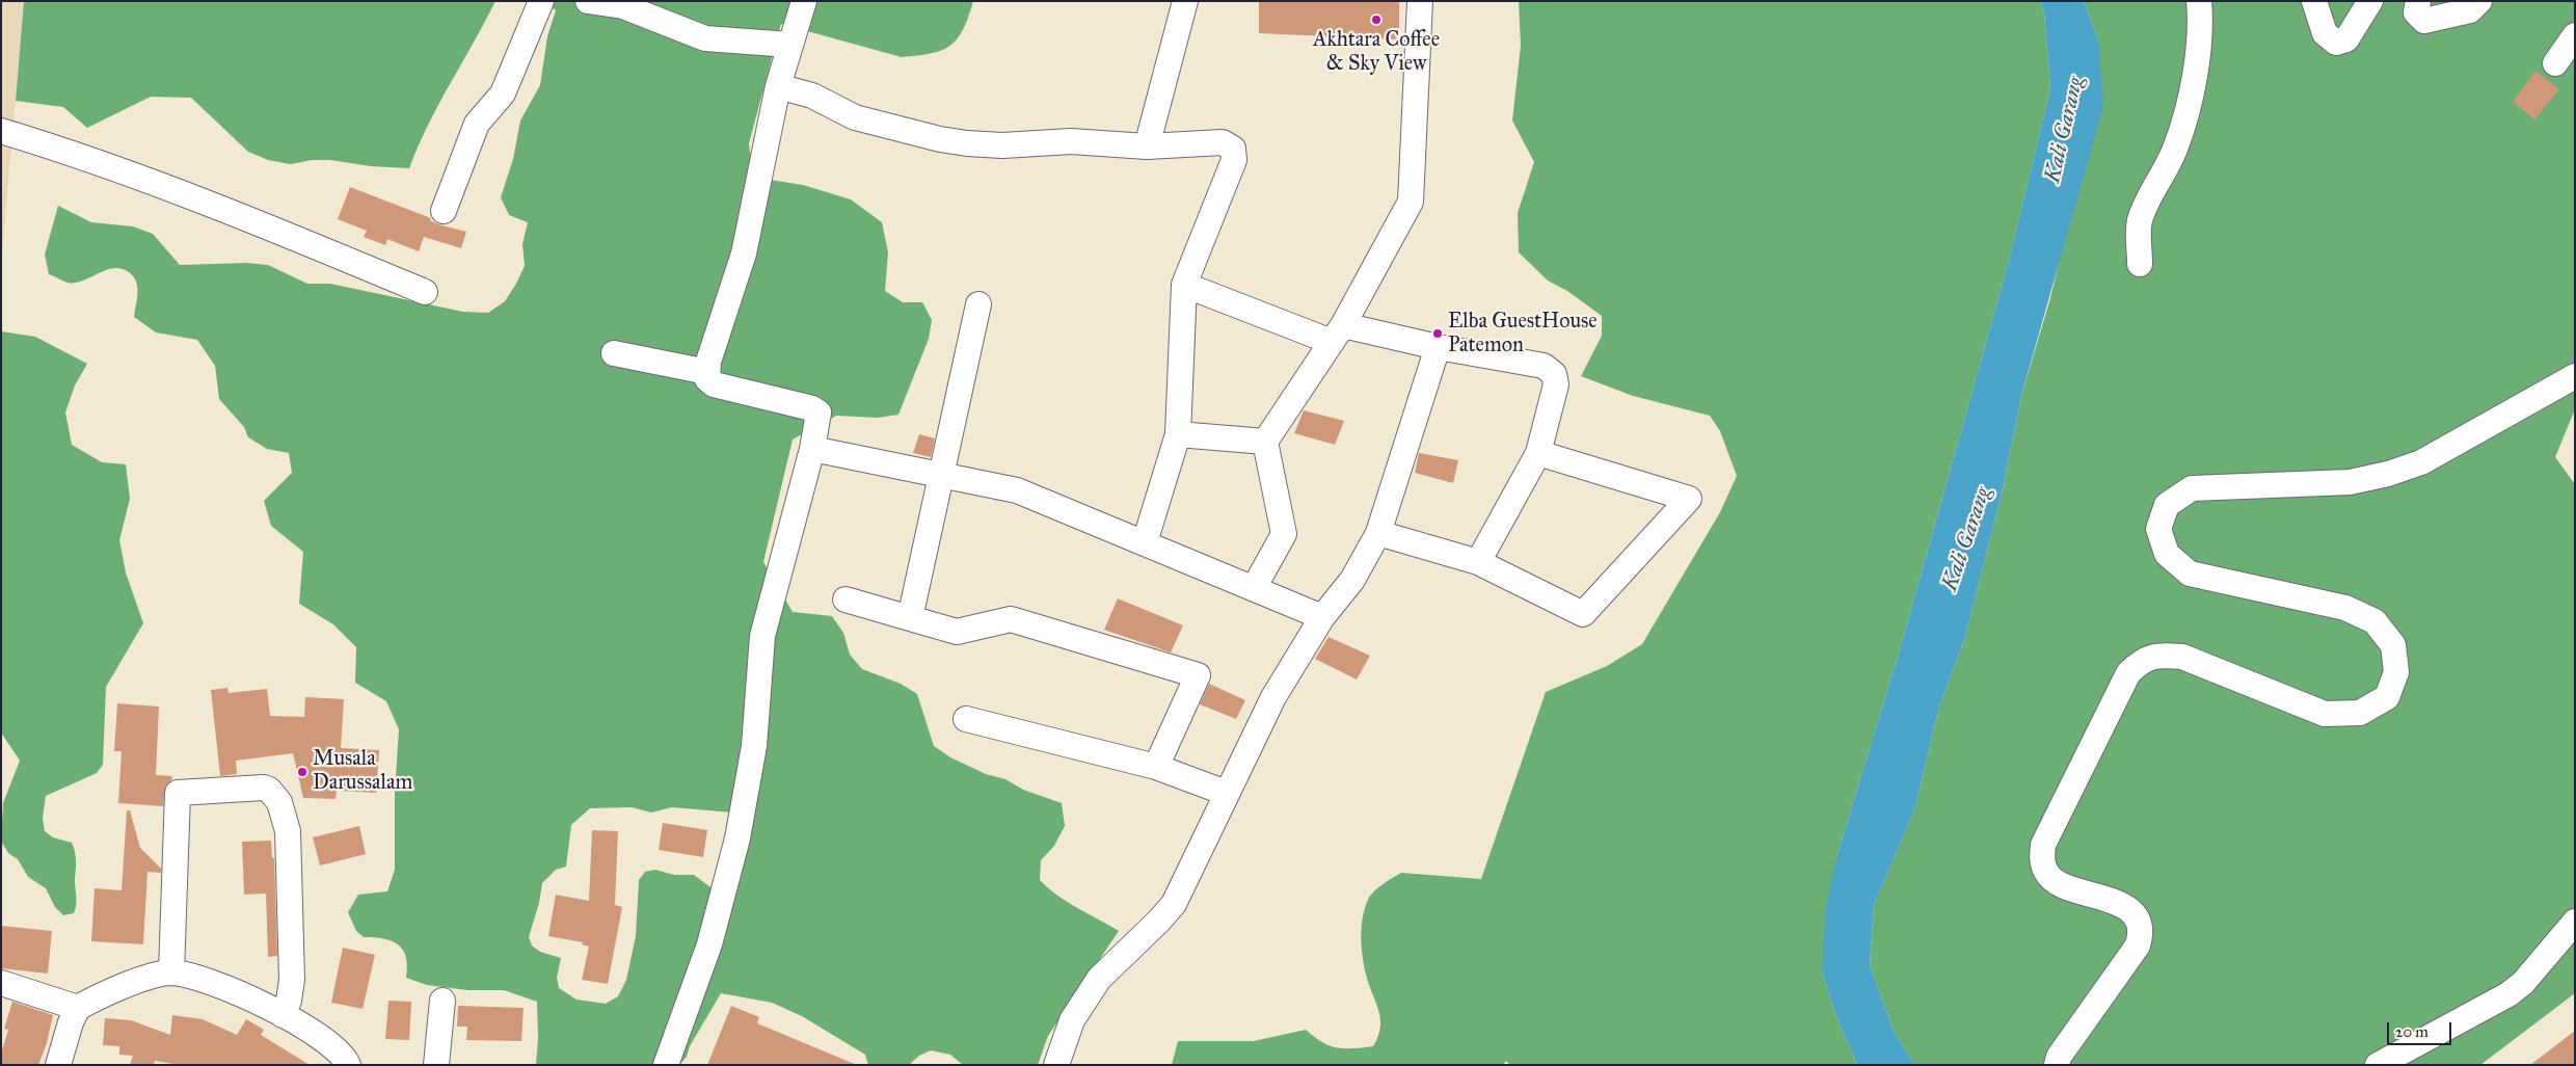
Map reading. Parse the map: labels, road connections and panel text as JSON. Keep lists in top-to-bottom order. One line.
{"water":["Kali Garang"],"places":["Akhtara Coffee & Sky View","Elba GuestHouse Patemon","Musala Darussalam"],"scale_bar":"20 m"}
